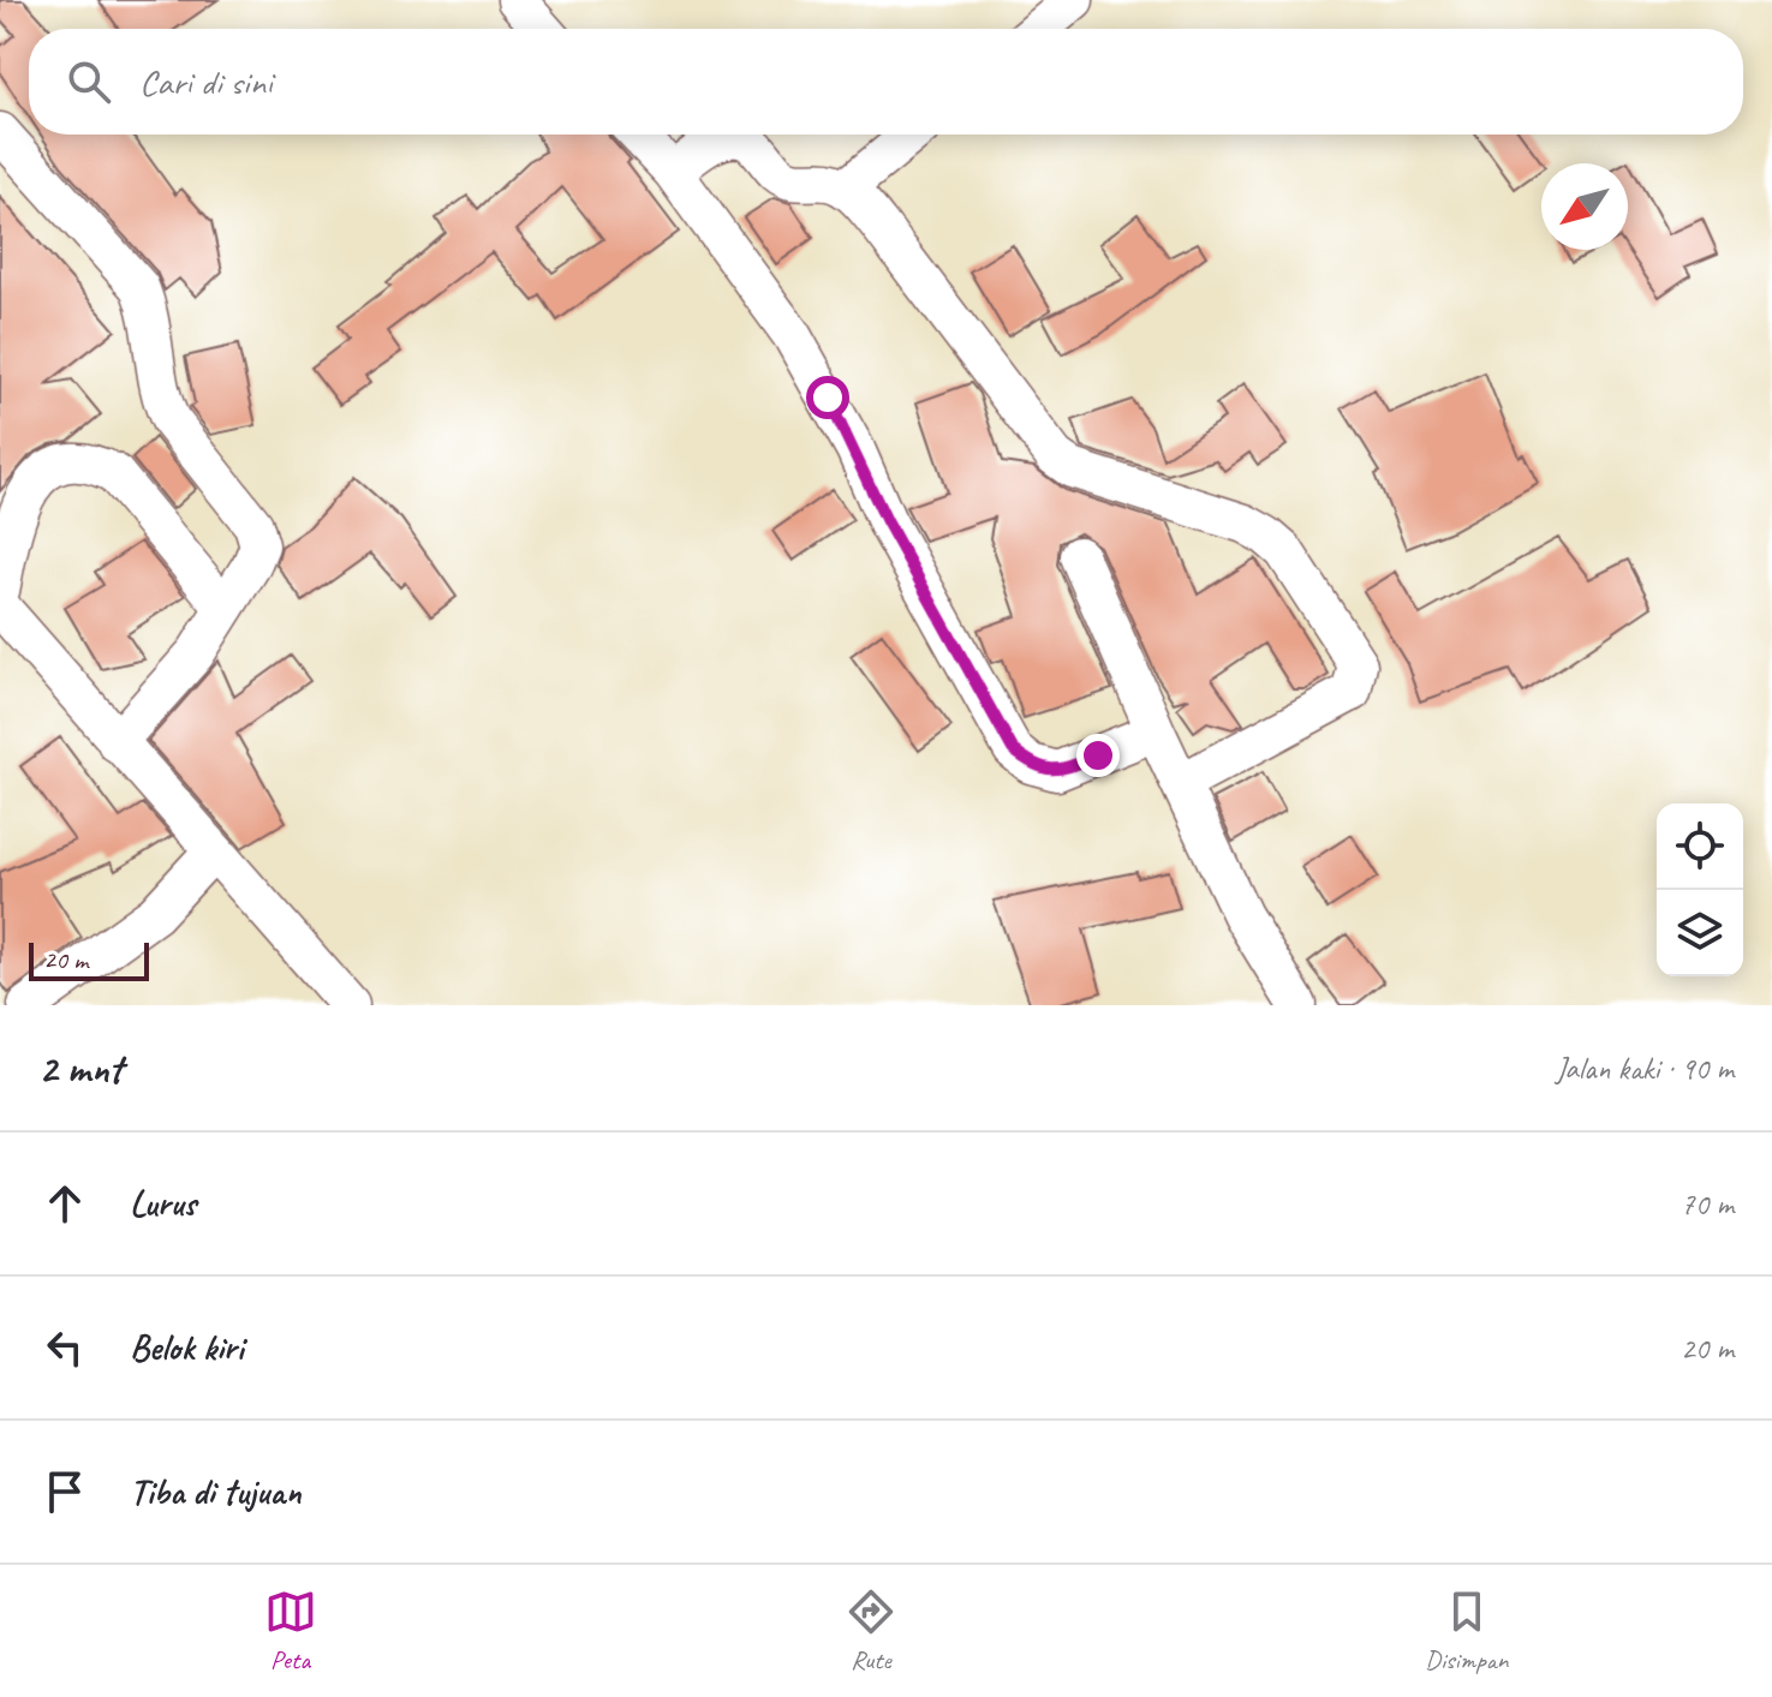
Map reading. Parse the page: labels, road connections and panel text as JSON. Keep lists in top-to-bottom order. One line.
{"scale_bar":"20 m","north":"bottom left","page":{"search":"Cari di sini","scale":"20 m","heading":["2 mnt","Jalan kaki · 90 m"],"list":[["Lurus","70 m"],["Belok kiri","20 m"],"Tiba di tujuan"],"nav":["Peta","Rute","Disimpan"]}}
